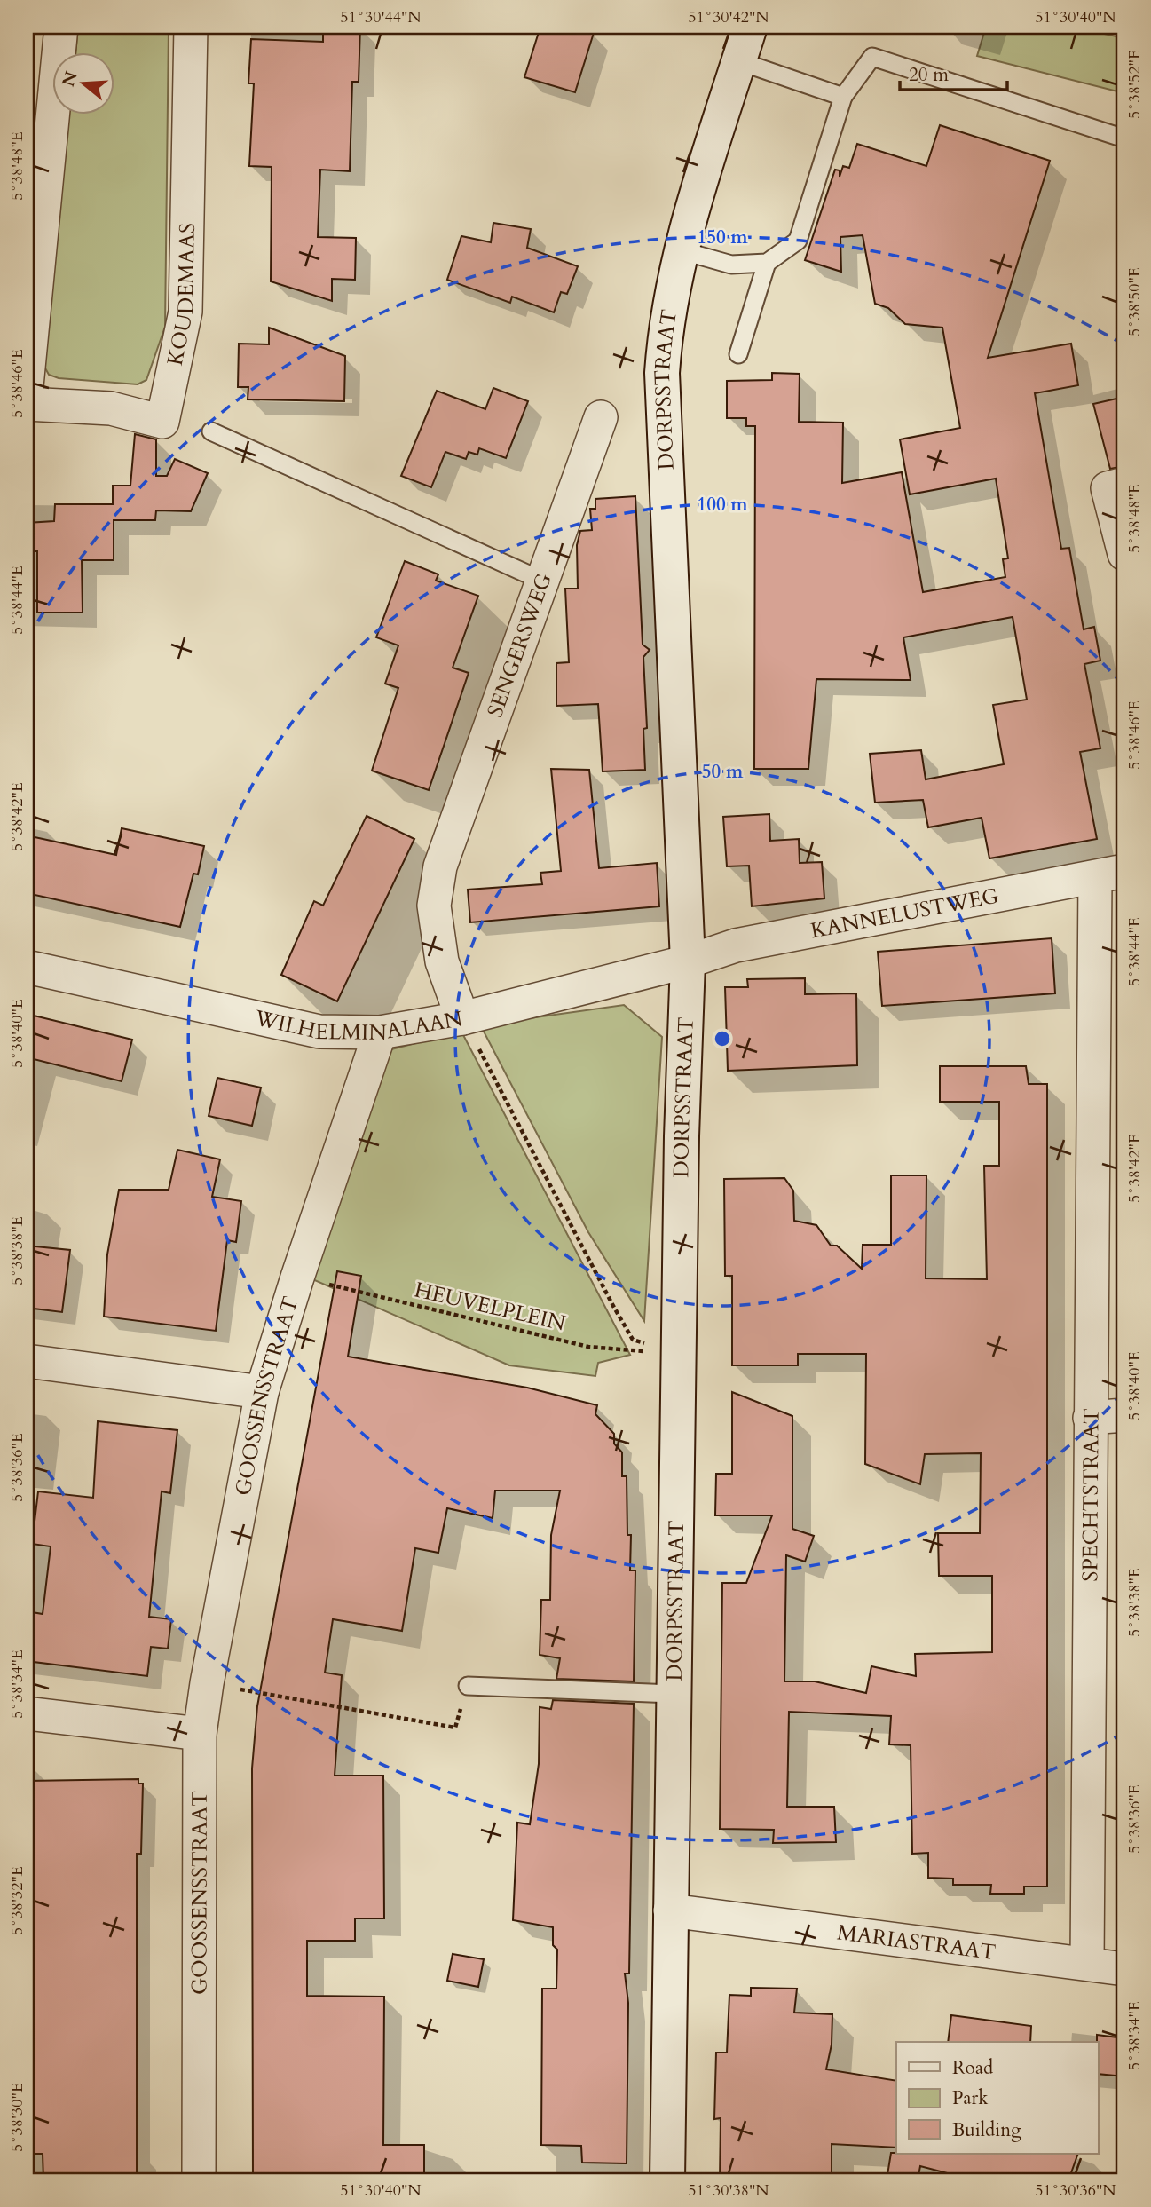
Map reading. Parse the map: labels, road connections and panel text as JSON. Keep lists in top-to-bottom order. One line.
{"streets":{"street":["KOUDEMAAS","DORPSSTRAAT","SENGERSWEG","KANNELUSTWEG","WILHELMINALAAN","GOOSSENSSTRAAT","SPECHTSTRAAT","MARIASTRAAT"],"path":["HEUVELPLEIN"]},"crossings":[["DORPSSTRAAT","KANNELUSTWEG"],["DORPSSTRAAT","WILHELMINALAAN"],["DORPSSTRAAT","HEUVELPLEIN"],["DORPSSTRAAT","MARIASTRAAT"],["SENGERSWEG","WILHELMINALAAN"],["KANNELUSTWEG","WILHELMINALAAN"],["KANNELUSTWEG","SPECHTSTRAAT"],["WILHELMINALAAN","GOOSSENSSTRAAT"],["HEUVELPLEIN","GOOSSENSSTRAAT"],["SPECHTSTRAAT","MARIASTRAAT"]],"legend":["Road","Park","Building"],"scale_bar":"20 m","north":"left","coordinates":["51°30'44\"N","51°30'42\"N","51°30'40\"N","5°38'52\"E","5°38'48\"E","5°38'50\"E","5°38'46\"E","5°38'44\"E","5°38'42\"E","5°38'40\"E","5°38'38\"E","5°38'36\"E","5°38'34\"E","5°38'32\"E","5°38'30\"E","51°30'38\"N","51°30'36\"N"],"rings":["150 m","100 m","50 m"]}
